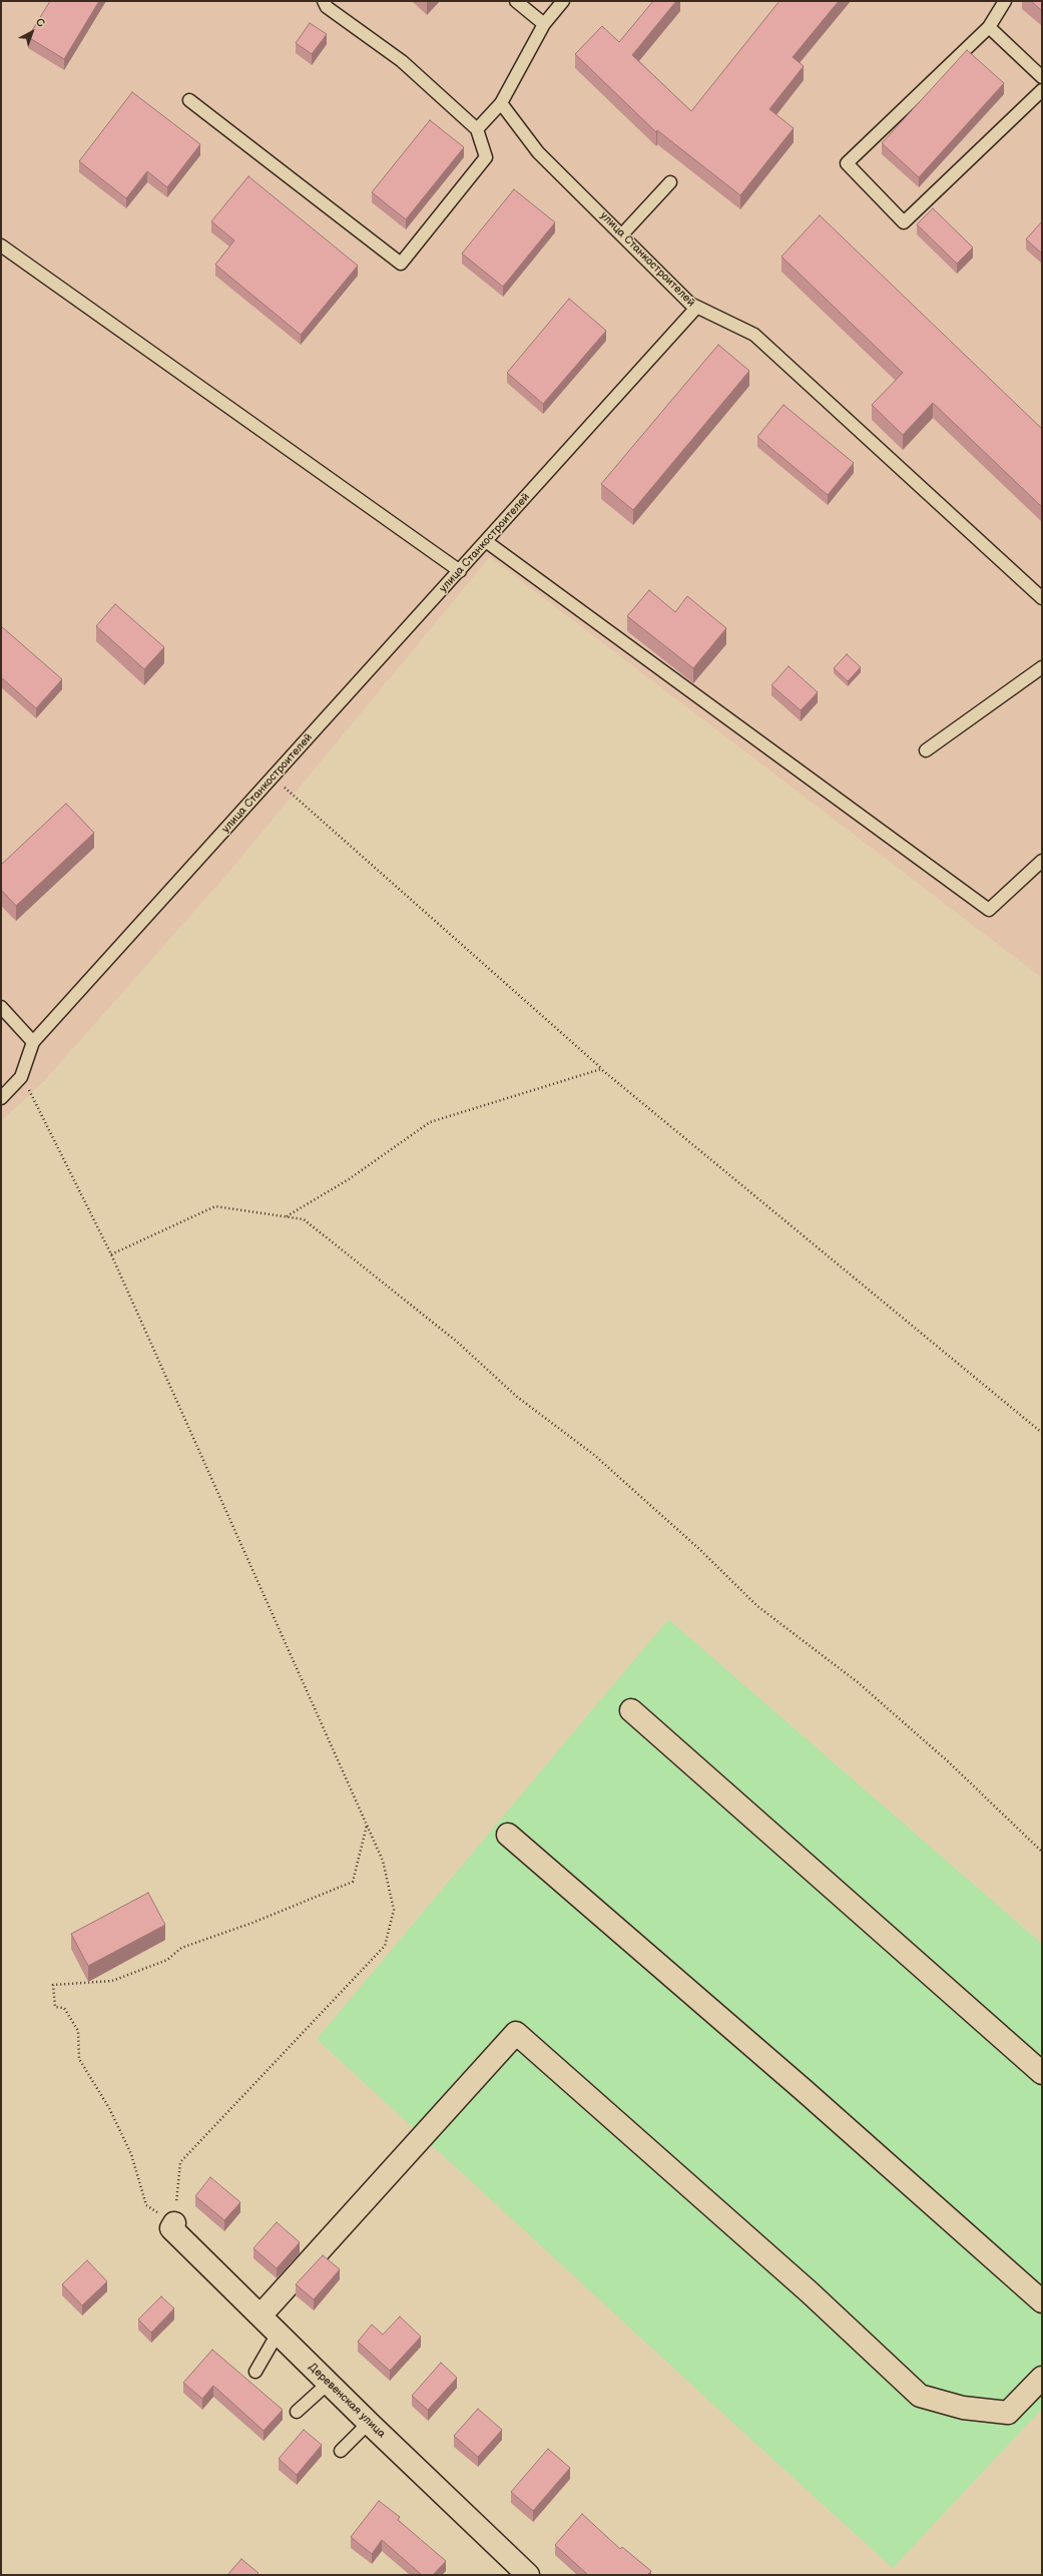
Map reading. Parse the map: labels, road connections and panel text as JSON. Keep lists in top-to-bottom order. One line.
{"streets":{"street":["Деревенская улица"],"lane":["улица Станкостроителей"]},"north":"top right"}
